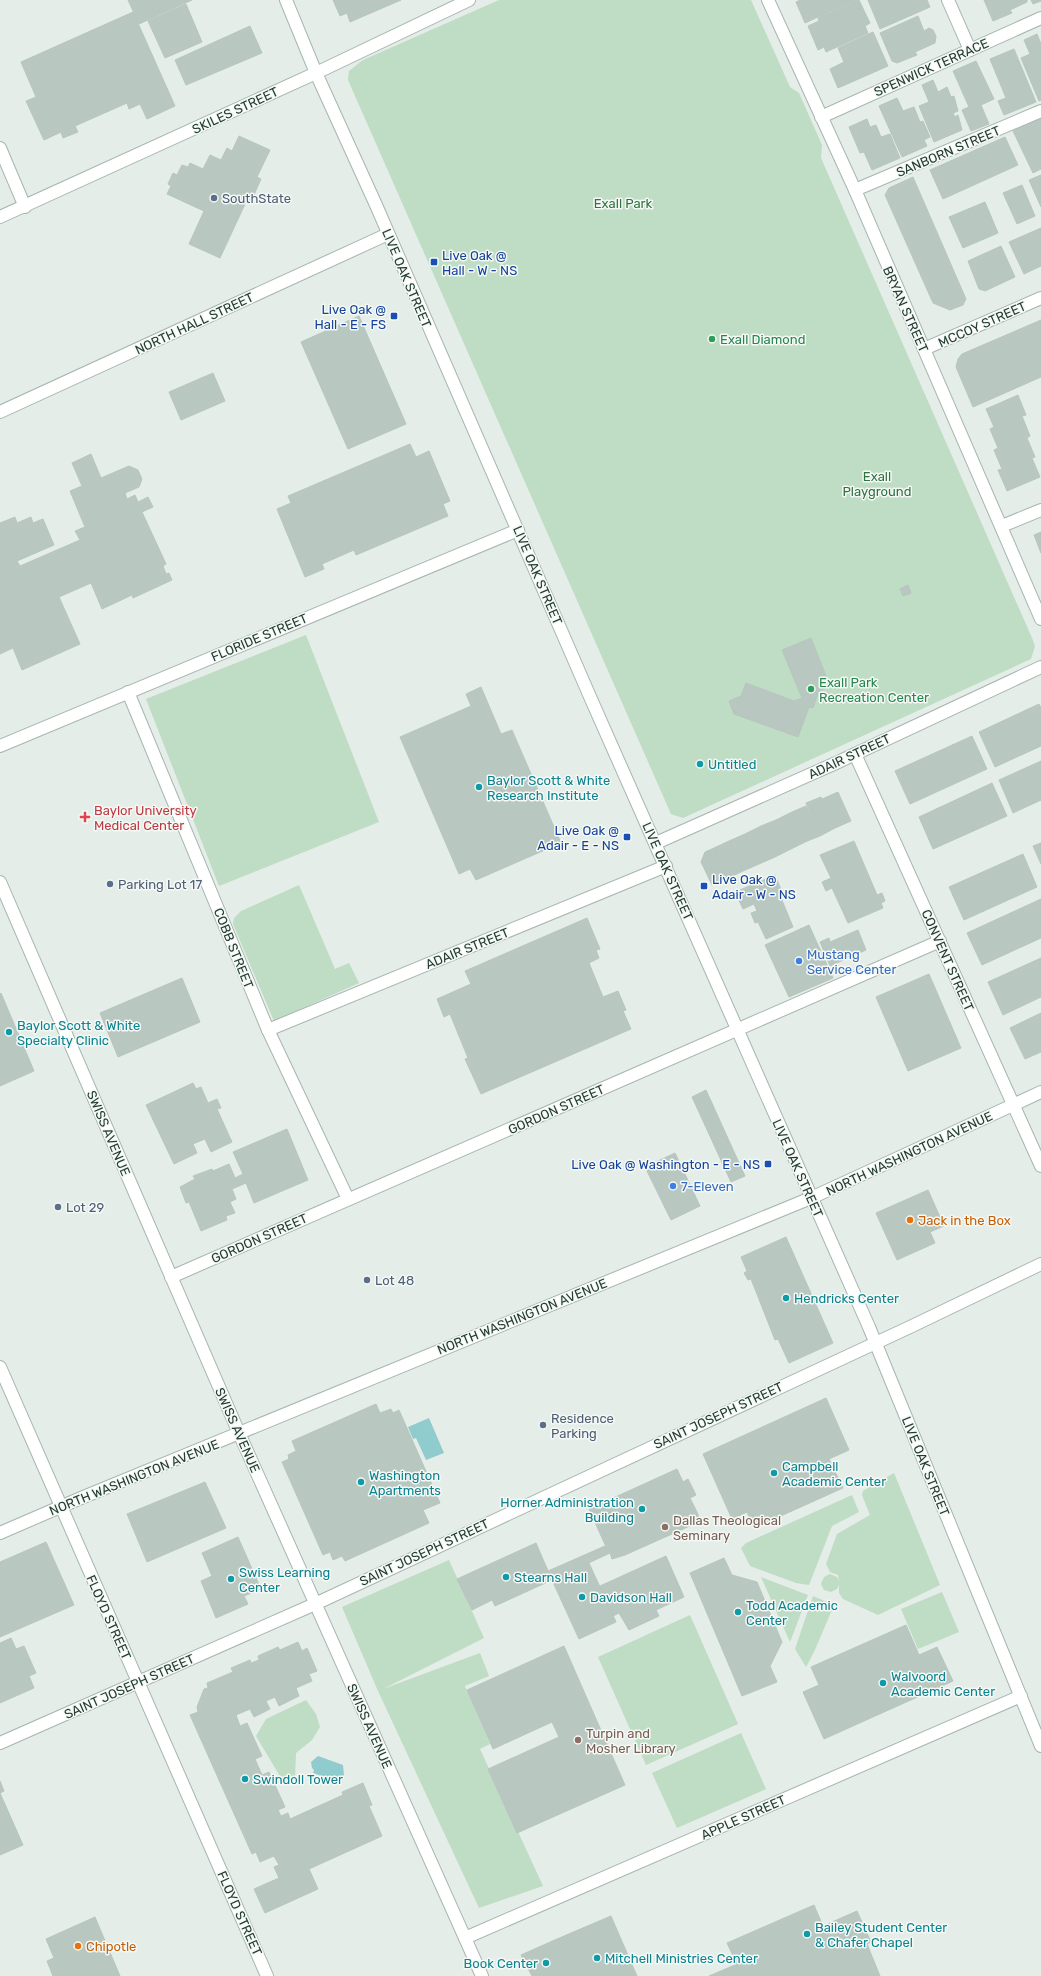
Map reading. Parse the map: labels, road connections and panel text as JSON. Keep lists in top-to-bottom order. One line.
{"streets":{"street":["SPENWICK TERRACE","SKILES STREET","SANBORN STREET","LIVE OAK STREET","BRYAN STREET","NORTH HALL STREET","MCCOY STREET","FLORIDE STREET","ADAIR STREET","COBB STREET","CONVENT STREET","GORDON STREET","SWISS AVENUE","NORTH WASHINGTON AVENUE","SAINT JOSEPH STREET","FLOYD STREET","APPLE STREET"]},"crossings":[["SPENWICK TERRACE","BRYAN STREET"],["SKILES STREET","LIVE OAK STREET"],["SANBORN STREET","BRYAN STREET"],["LIVE OAK STREET","NORTH HALL STREET"],["LIVE OAK STREET","FLORIDE STREET"],["LIVE OAK STREET","ADAIR STREET"],["LIVE OAK STREET","GORDON STREET"],["LIVE OAK STREET","NORTH WASHINGTON AVENUE"],["LIVE OAK STREET","SAINT JOSEPH STREET"],["LIVE OAK STREET","APPLE STREET"],["BRYAN STREET","MCCOY STREET"],["FLORIDE STREET","COBB STREET"],["ADAIR STREET","COBB STREET"],["ADAIR STREET","CONVENT STREET"],["COBB STREET","GORDON STREET"],["CONVENT STREET","GORDON STREET"],["CONVENT STREET","NORTH WASHINGTON AVENUE"],["GORDON STREET","SWISS AVENUE"],["SWISS AVENUE","NORTH WASHINGTON AVENUE"],["SWISS AVENUE","SAINT JOSEPH STREET"],["SWISS AVENUE","APPLE STREET"],["NORTH WASHINGTON AVENUE","FLOYD STREET"],["SAINT JOSEPH STREET","FLOYD STREET"]],"parks":["Exall Park","Exall Playground"],"places":{"other":["SouthState","Exall Diamond","Exall Park Recreation Center","Untitled","Baylor Scott & White Research Institute","Parking Lot 17","Mustang Service Center","Baylor Scott & White Specialty Clinic","7-Eleven","Lot 29","Jack in the Box","Lot 48","Hendricks Center","Residence Parking","Campbell Academic Center","Washington Apartments","Horner Administration Building","Dallas Theological Seminary","Stearns Hall","Swiss Learning Center","Davidson Hall","Todd Academic Center","Walvoord Academic Center","Turpin and Mosher Library","Swindoll Tower","Bailey Student Center & Chafer Chapel","Chipotle","Mitchell Ministries Center","Book Center"],"transit":["Live Oak @ Hall - W - NS","Live Oak @ Hall - E - FS","Live Oak @ Adair - E - NS","Live Oak @ Adair - W - NS","Live Oak @ Washington - E - NS"],"health":["Baylor University Medical Center"]}}
